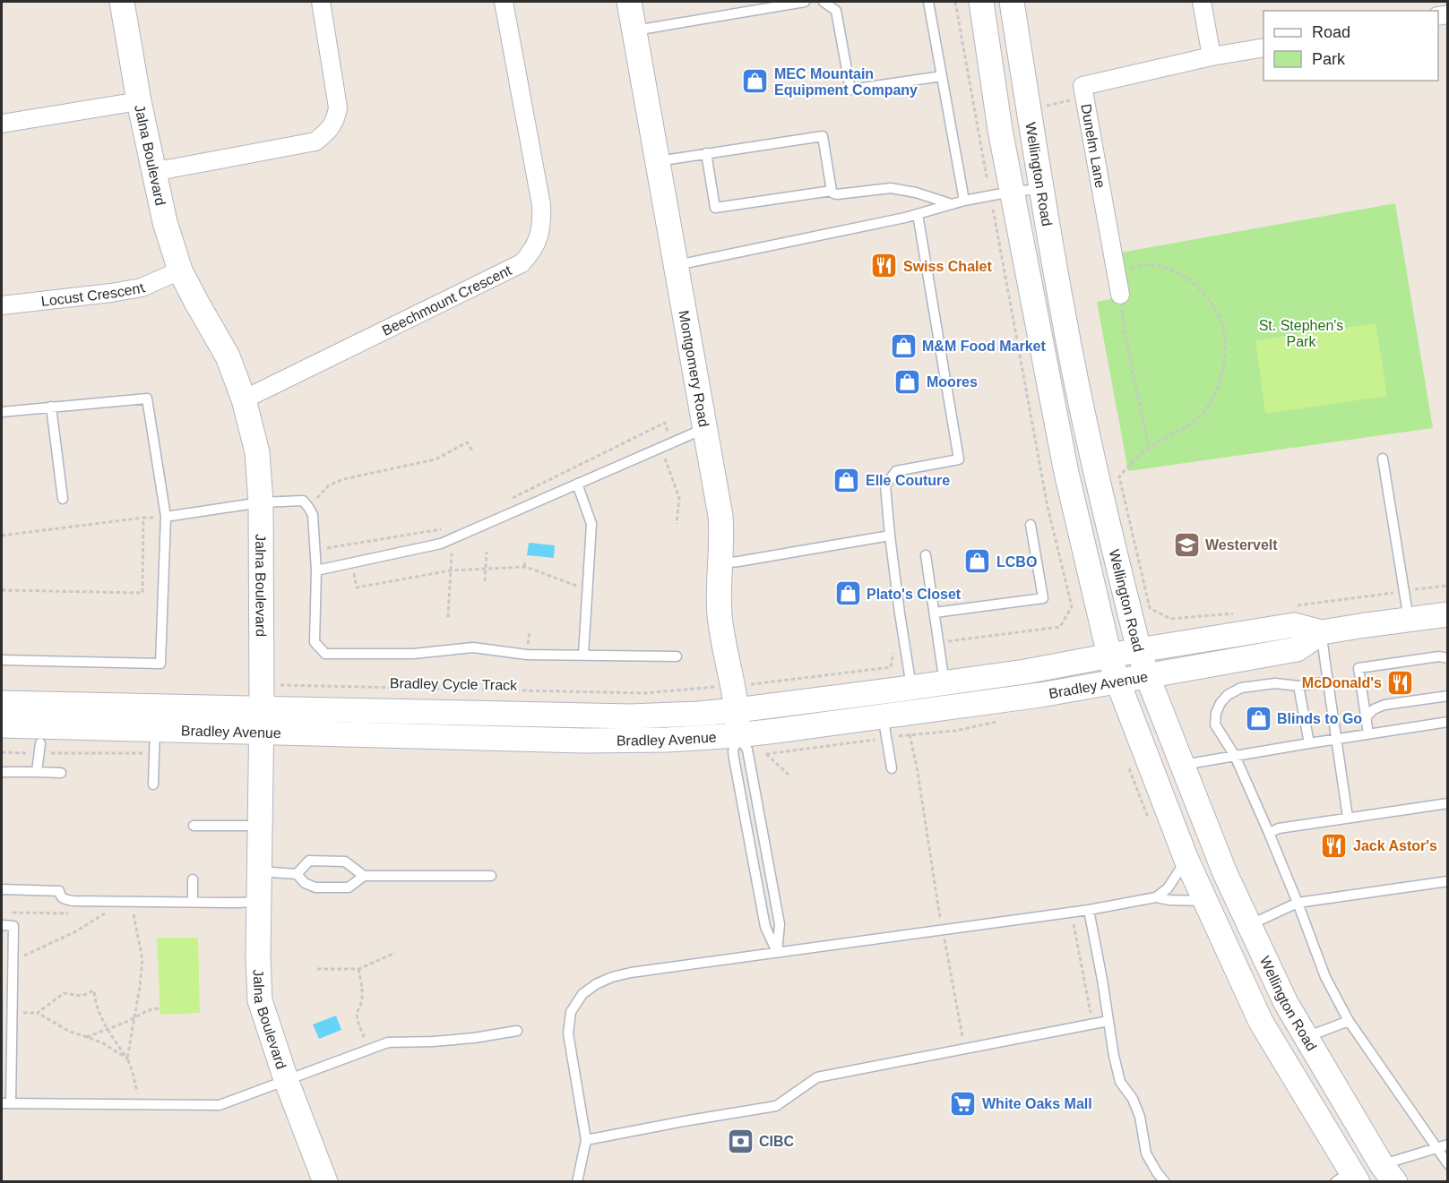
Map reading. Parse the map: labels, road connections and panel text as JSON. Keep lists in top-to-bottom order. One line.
{"streets":{"main road":["Jalna Boulevard","Wellington Road","Montgomery Road","Bradley Avenue"],"street":["Dunelm Lane","Locust Crescent","Beechmount Crescent"]},"crossings":[["Jalna Boulevard","Locust Crescent"],["Jalna Boulevard","Beechmount Crescent"],["Jalna Boulevard","Bradley Avenue"],["Wellington Road","Bradley Avenue"],["Montgomery Road","Bradley Avenue"]],"parks":["St. Stephen's Park"],"places":{"shop":["MEC Mountain Equipment Company","M&M Food Market","Moores","Elle Couture","LCBO","Plato's Closet","Blinds to Go"],"restaurant":["Swiss Chalet","McDonald's","Jack Astor's"],"school or university":["Westervelt"],"supermarket":["White Oaks Mall"],"bank":["CIBC"]},"legend":["Road","Park"]}
